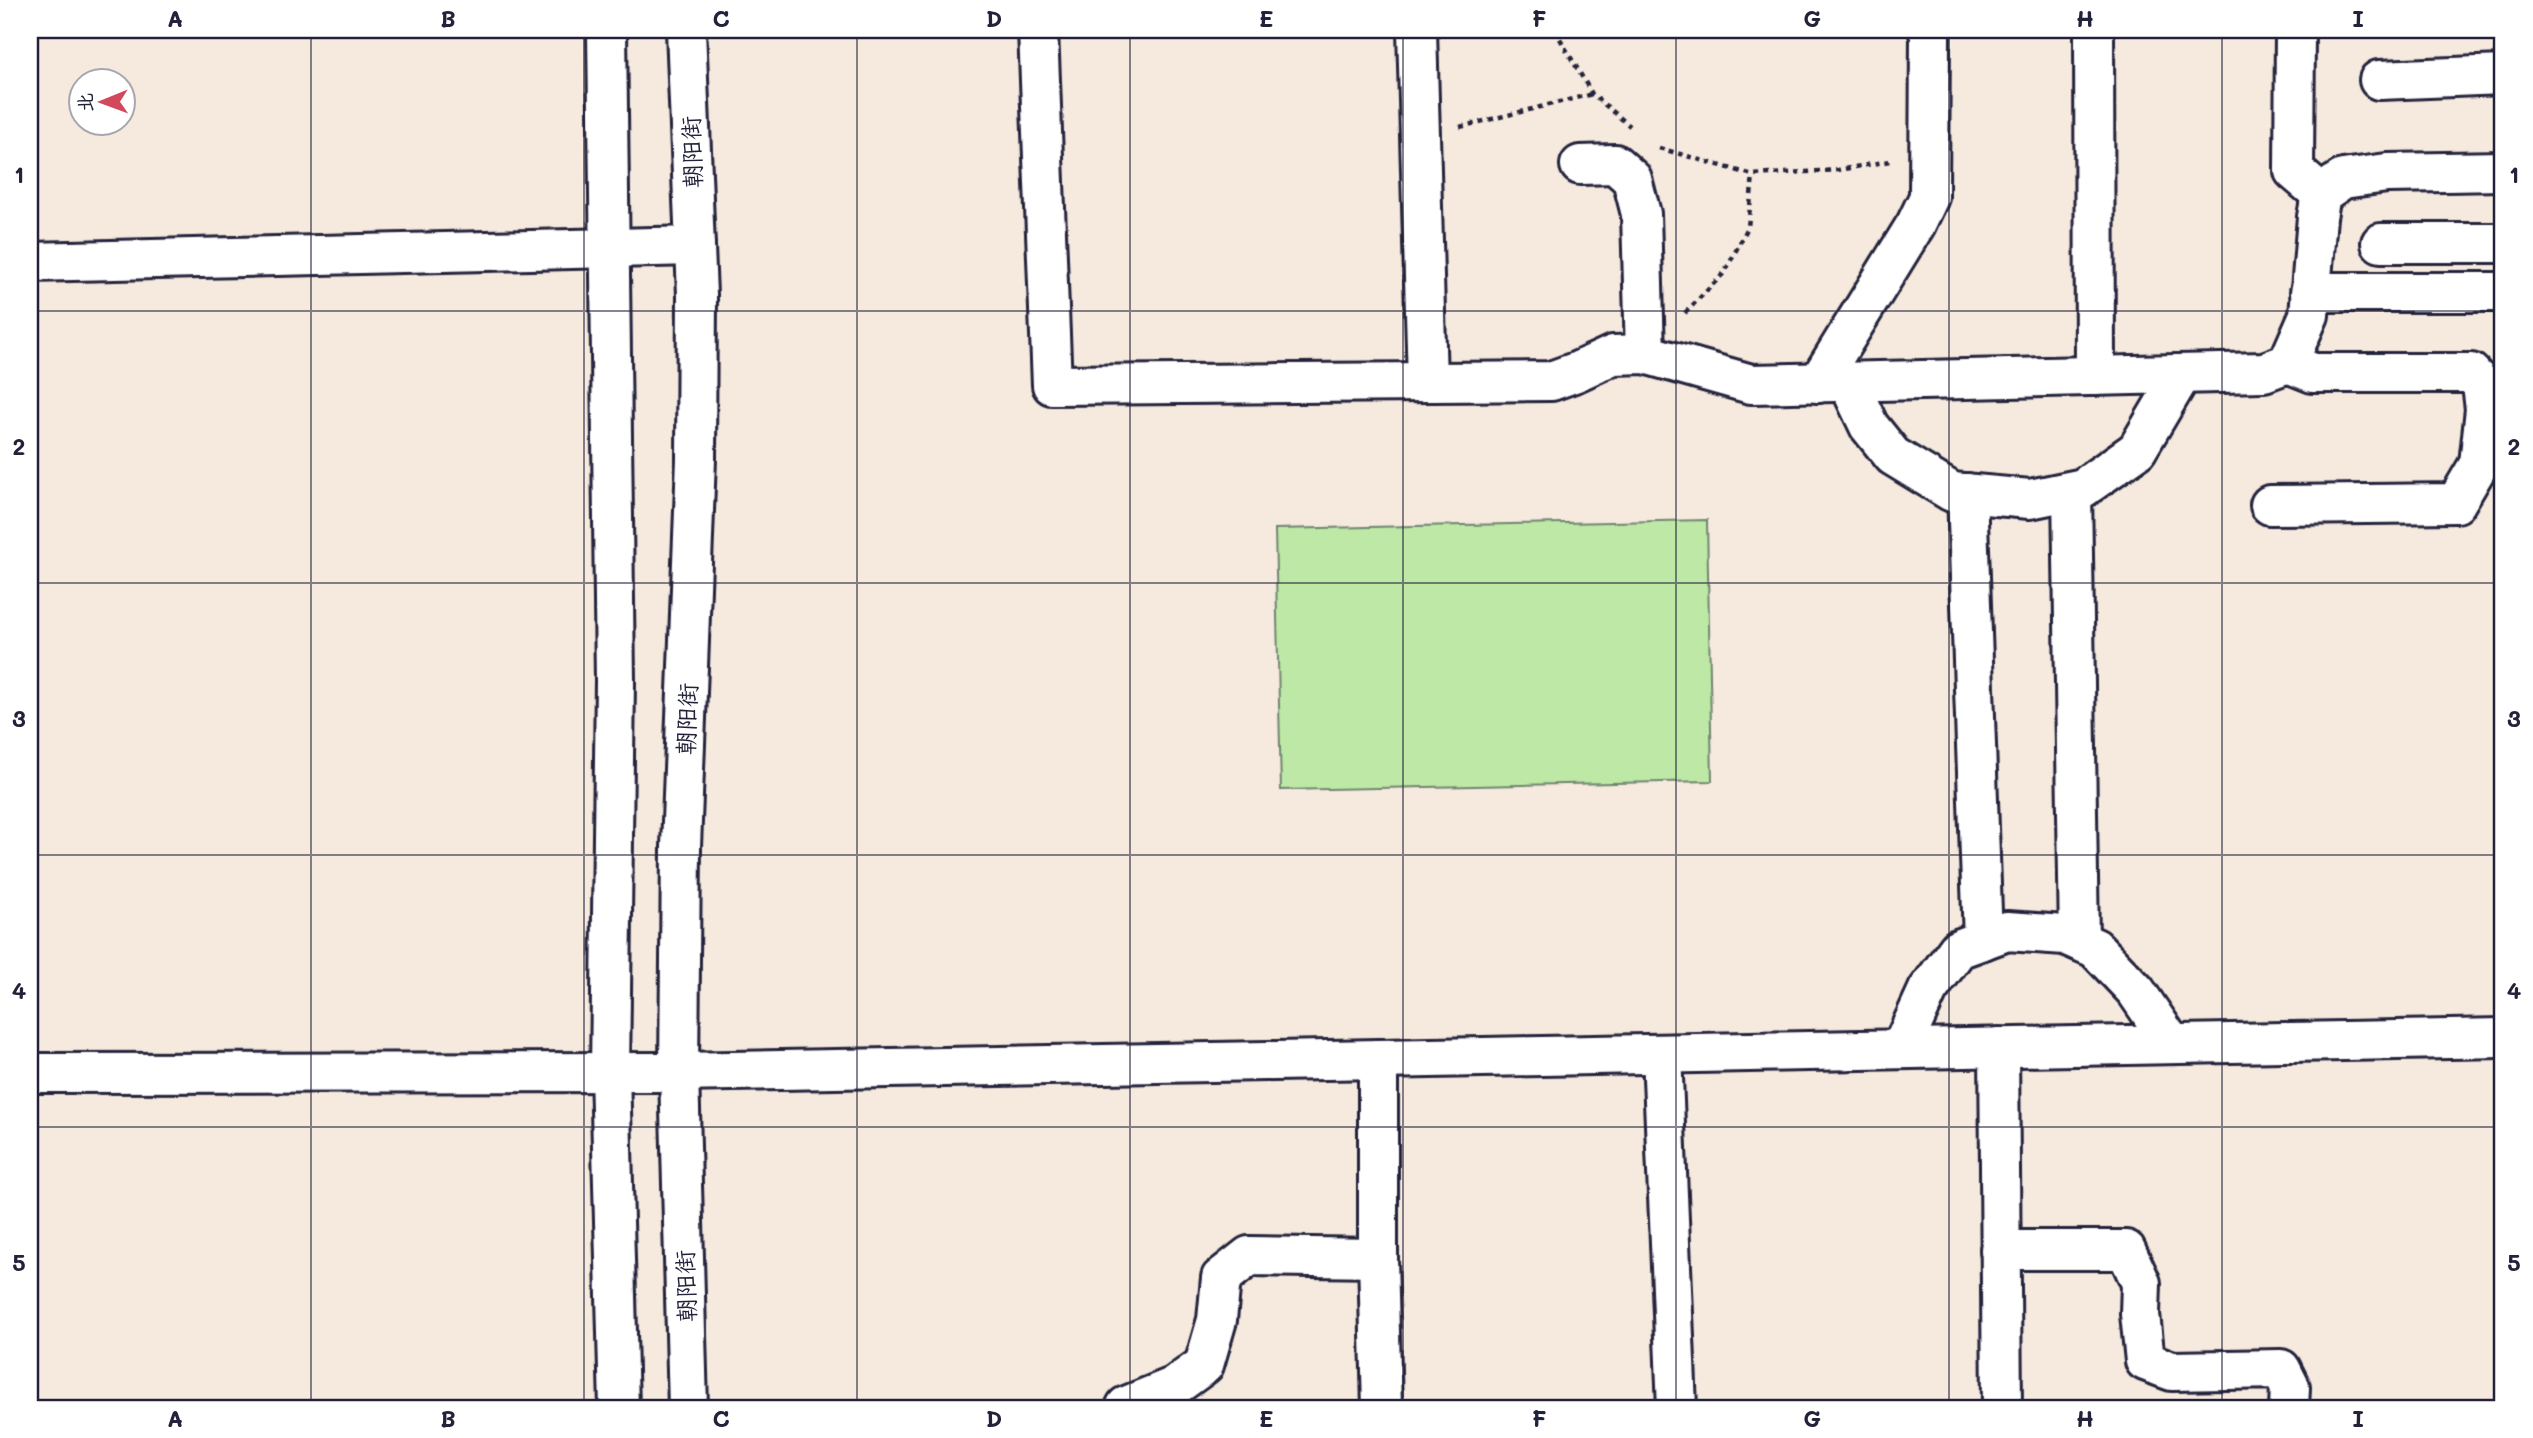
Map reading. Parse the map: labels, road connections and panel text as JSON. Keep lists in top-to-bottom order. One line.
{"streets":{"street":["朝阳街"]},"north":"left","grid":{"columns":["A","B","C","D","E","F","G","H","I"],"rows":["1","2","3","4","5"]}}
